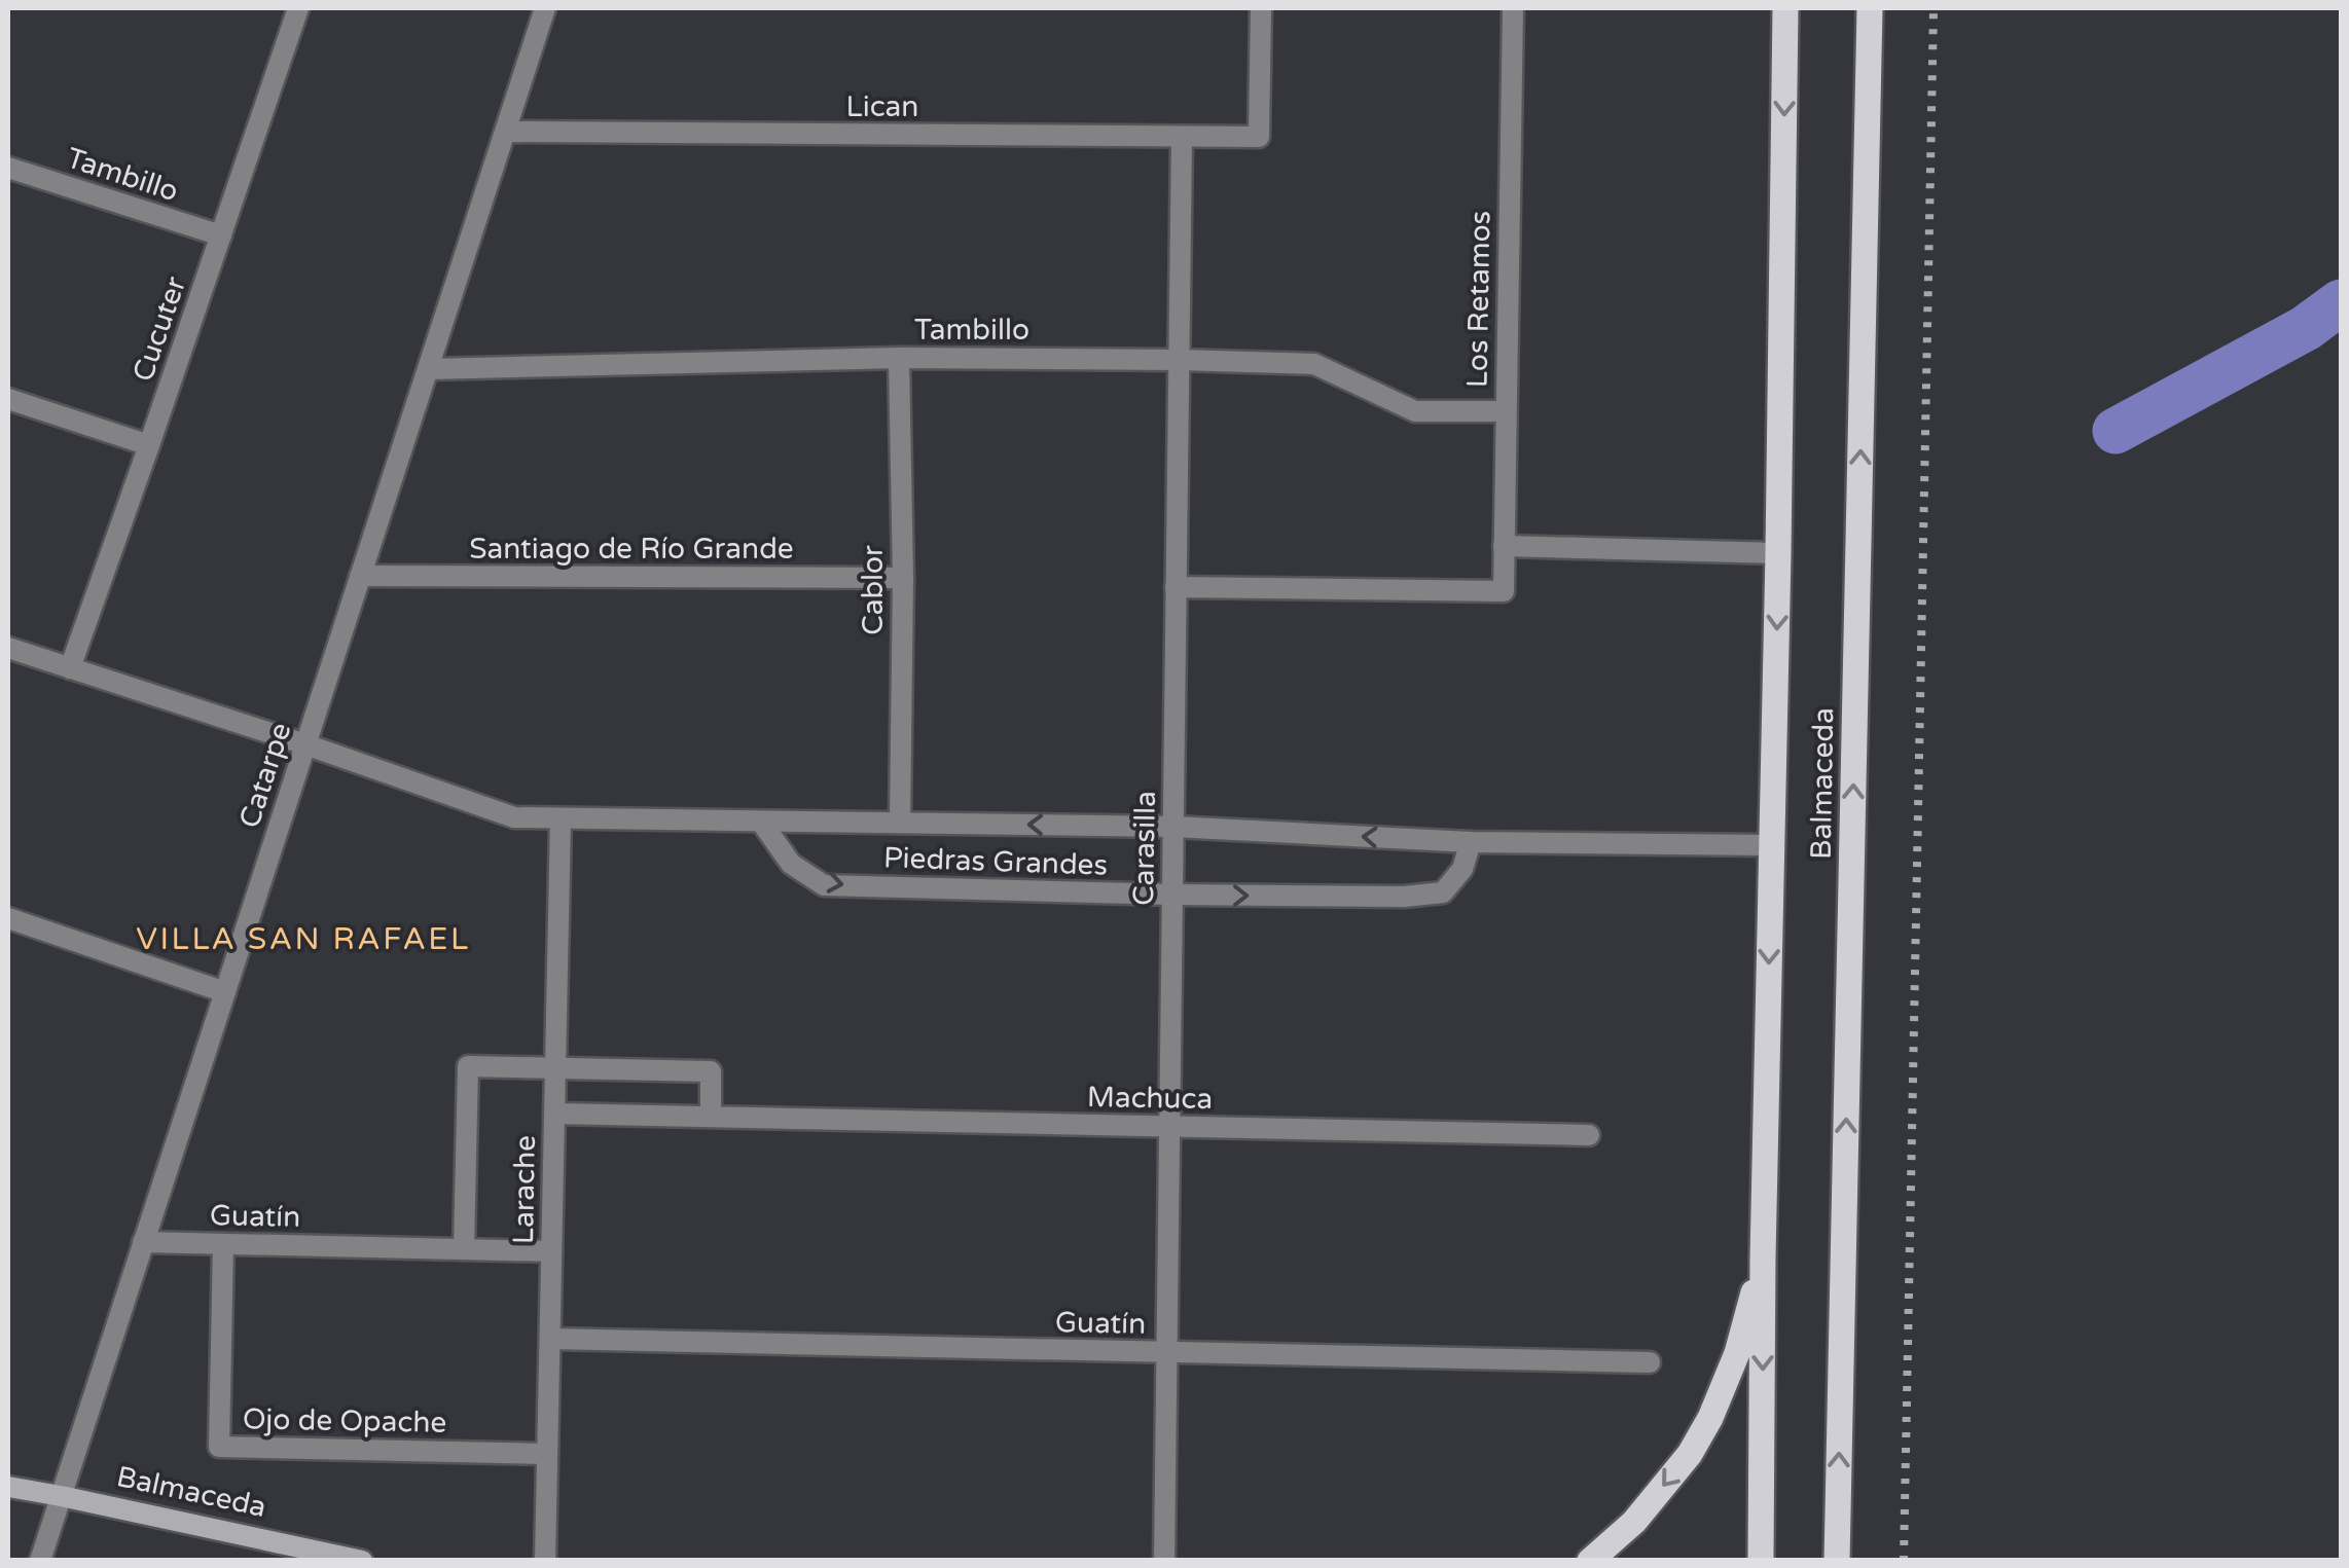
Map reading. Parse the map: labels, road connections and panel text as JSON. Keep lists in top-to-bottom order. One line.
{"streets":{"main road":["Balmaceda"],"street":["Lican","Tambillo","Los Retamos","Cucuter","Santiago de Río Grande","Cablor","Catarpe","Carasilla","Piedras Grandes","Machuca","Larache","Guatín","Ojo de Opache"]},"crossings":[["Lican","Catarpe"],["Lican","Carasilla"],["Tambillo","Los Retamos"],["Tambillo","Cucuter"],["Tambillo","Cablor"],["Tambillo","Catarpe"],["Tambillo","Carasilla"],["Los Retamos","Carasilla"],["Cucuter","Piedras Grandes"],["Santiago de Río Grande","Cablor"],["Santiago de Río Grande","Catarpe"],["Cablor","Piedras Grandes"],["Catarpe","Balmaceda"],["Catarpe","Piedras Grandes"],["Catarpe","Guatín"],["Balmaceda","Piedras Grandes"],["Carasilla","Piedras Grandes"],["Carasilla","Machuca"],["Carasilla","Guatín"],["Piedras Grandes","Larache"],["Machuca","Larache"],["Larache","Guatín"],["Larache","Ojo de Opache"],["Guatín","Ojo de Opache"]],"districts":["VILLA SAN RAFAEL"]}
